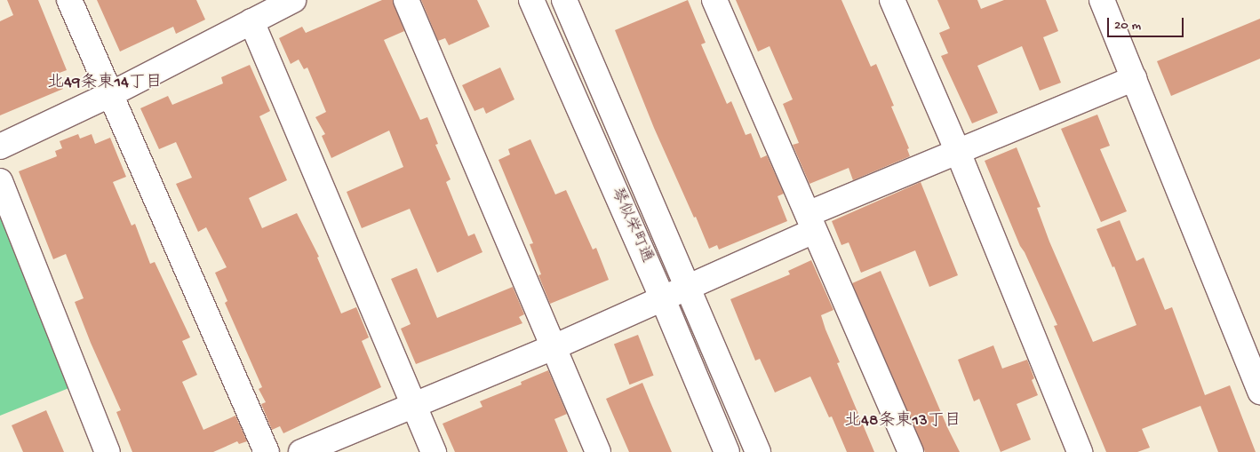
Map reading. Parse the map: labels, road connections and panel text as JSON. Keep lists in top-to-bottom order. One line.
{"streets":{"street":["琴似栄町通"]},"districts":["北49条東14丁目","北48条東13丁目"],"scale_bar":"20 m"}
